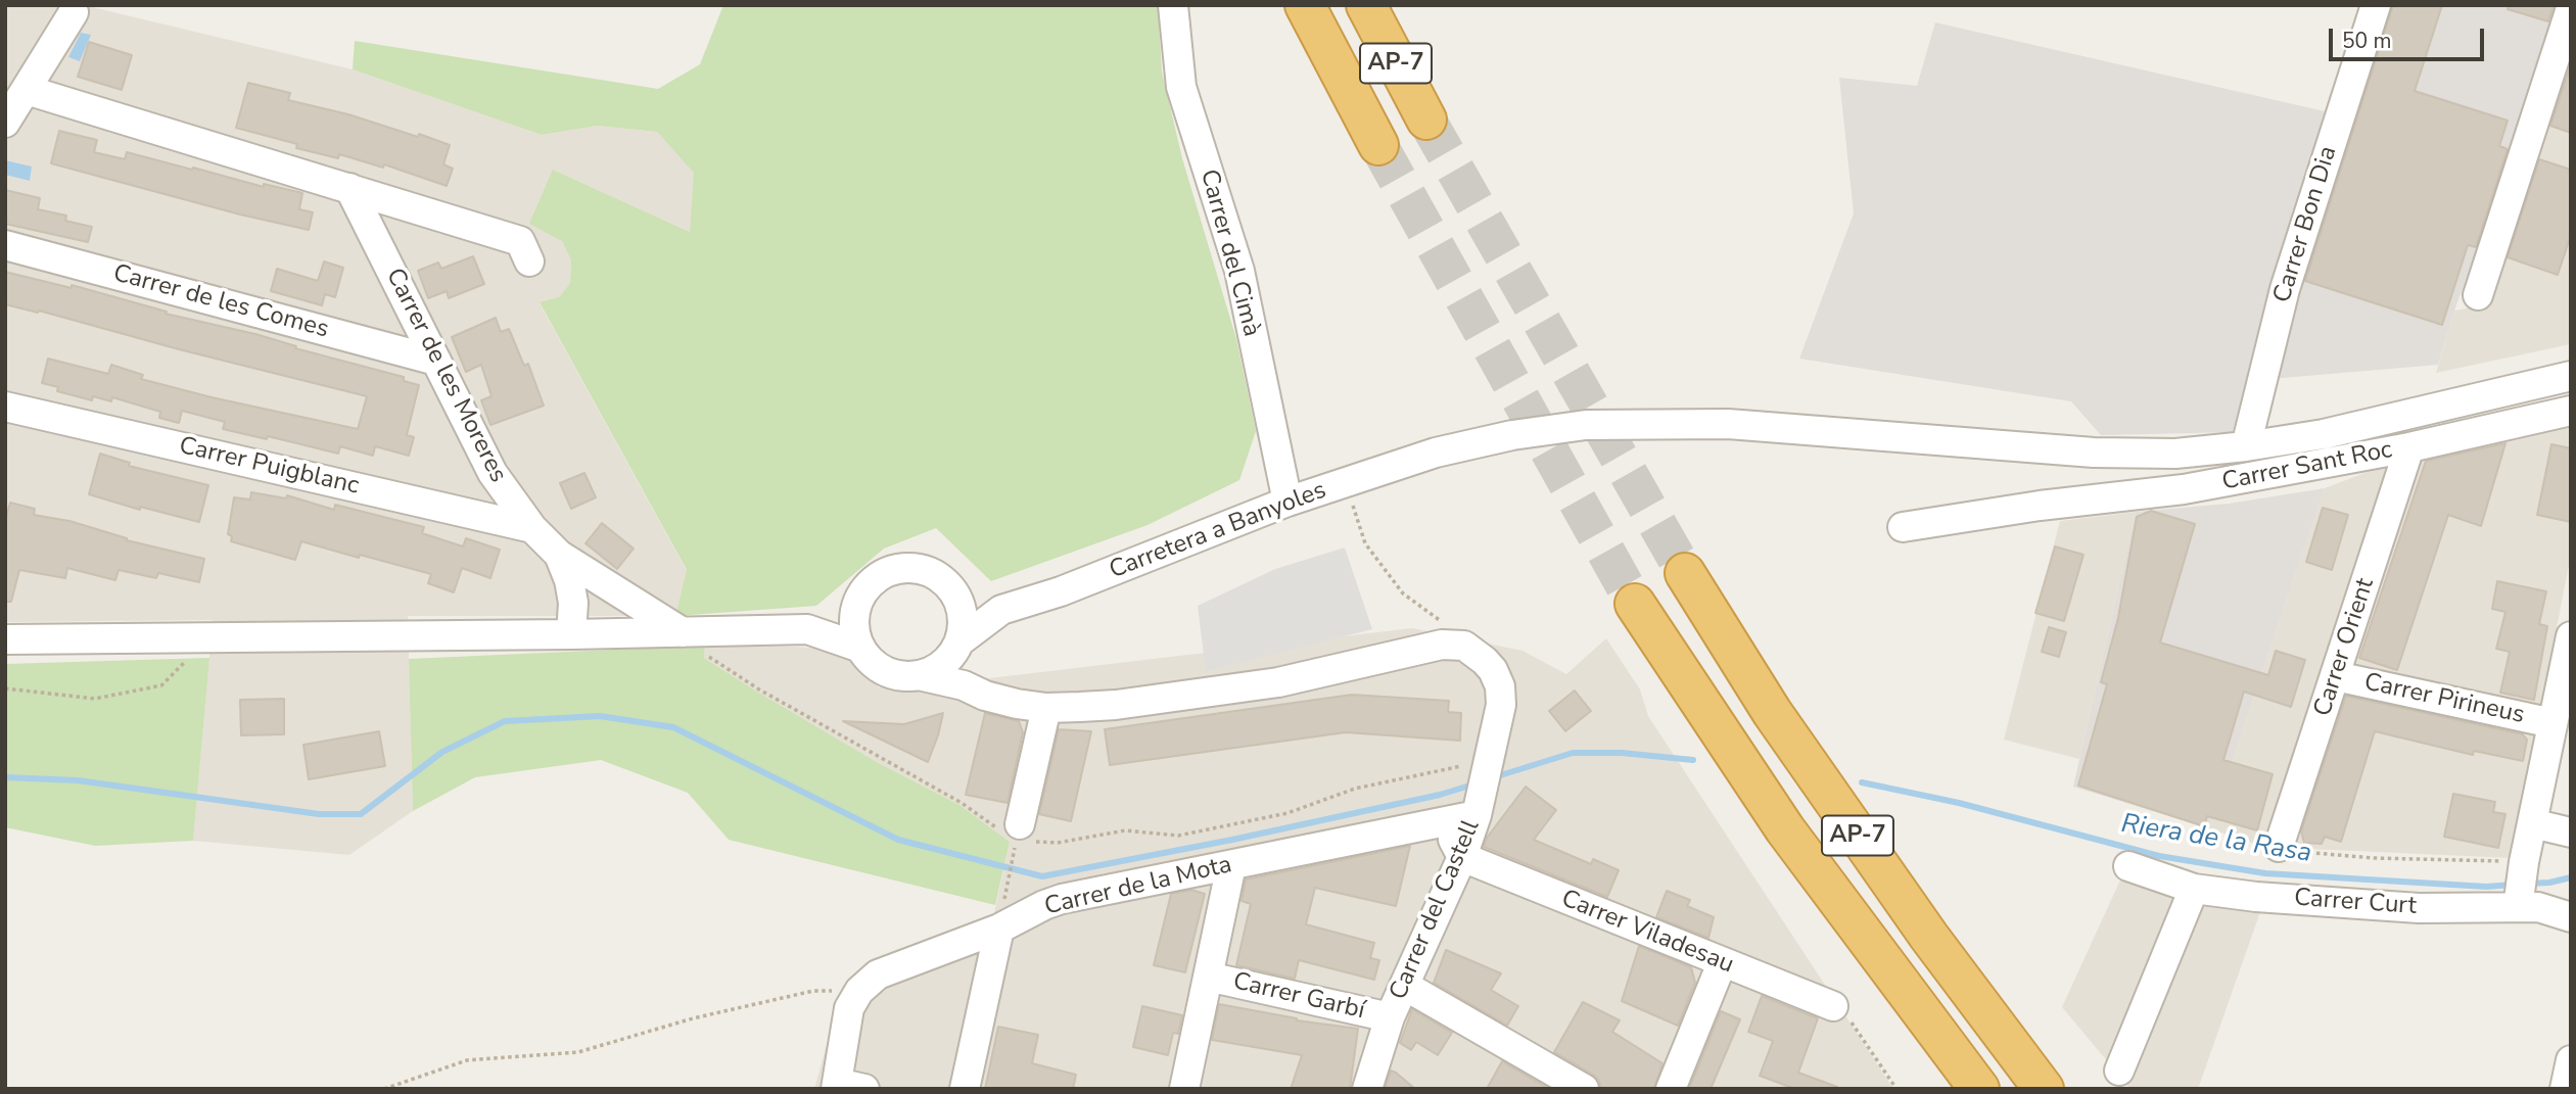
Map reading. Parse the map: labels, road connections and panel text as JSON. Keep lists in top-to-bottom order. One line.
{"streets":{"highway":["AP-7"],"street":["Carrer Bon Dia","Carrer del Cimà","Carrer de les Comes","Carrer de les Moreres","Carrer Puigblanc","Carrer Sant Roc","Carretera a Banyoles","Carrer Orient","Carrer Pirineus","Carrer de la Mota","Carrer Curt","Carrer del Castell","Carrer Viladesau","Carrer Garbí"]},"crossings":[["Carrer Bon Dia","Carretera a Banyoles"],["Carrer del Cimà","Carretera a Banyoles"],["Carrer de les Comes","Carrer de les Moreres"],["Carrer de les Moreres","Carrer Puigblanc"],["Carrer Sant Roc","Carrer Orient"],["Carrer Orient","Carrer Pirineus"],["Carrer de la Mota","Carrer del Castell"],["Carrer del Castell","Carrer Viladesau"],["Carrer del Castell","Carrer Garbí"]],"water":["Riera de la Rasa"],"scale_bar":"50 m"}
